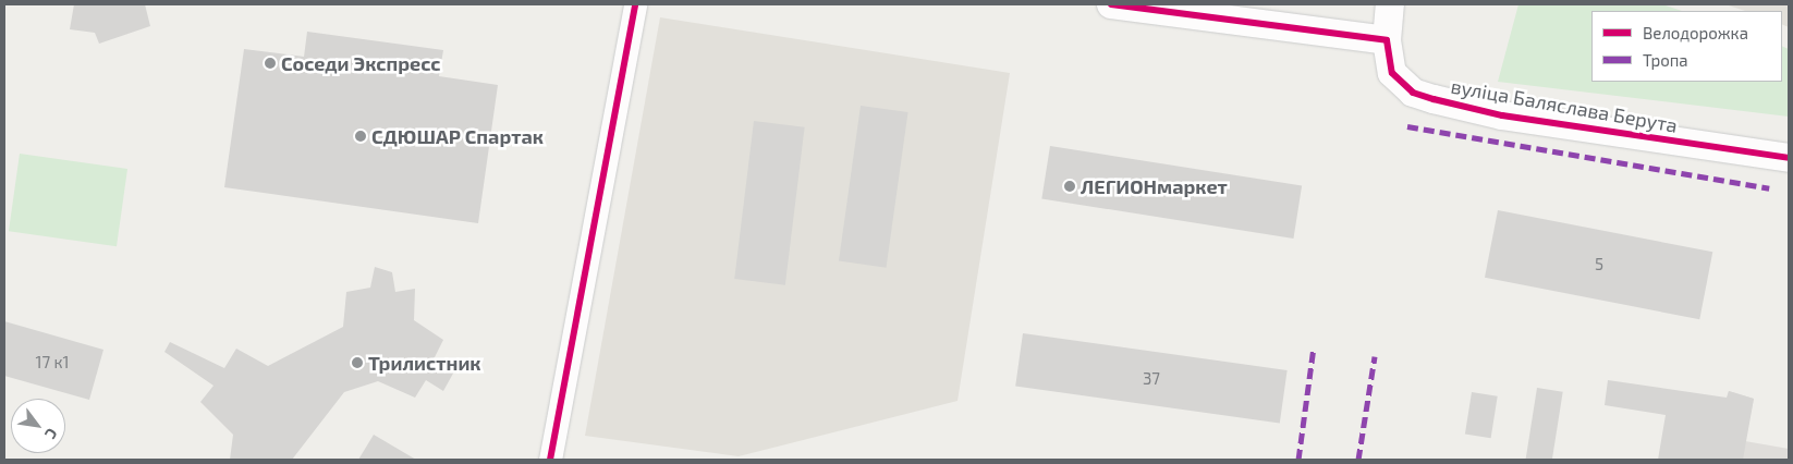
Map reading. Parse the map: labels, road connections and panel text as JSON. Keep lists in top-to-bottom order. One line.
{"streets":{"street":["вуліца Баляслава Берута"]},"places":["Соседи Экспресс","СДЮШАР Спартак","ЛЕГИОНмаркет","Трилистник"],"house_numbers":["5","17 к1","37"],"legend":["Велодорожка","Тропа"],"north":"bottom right"}
